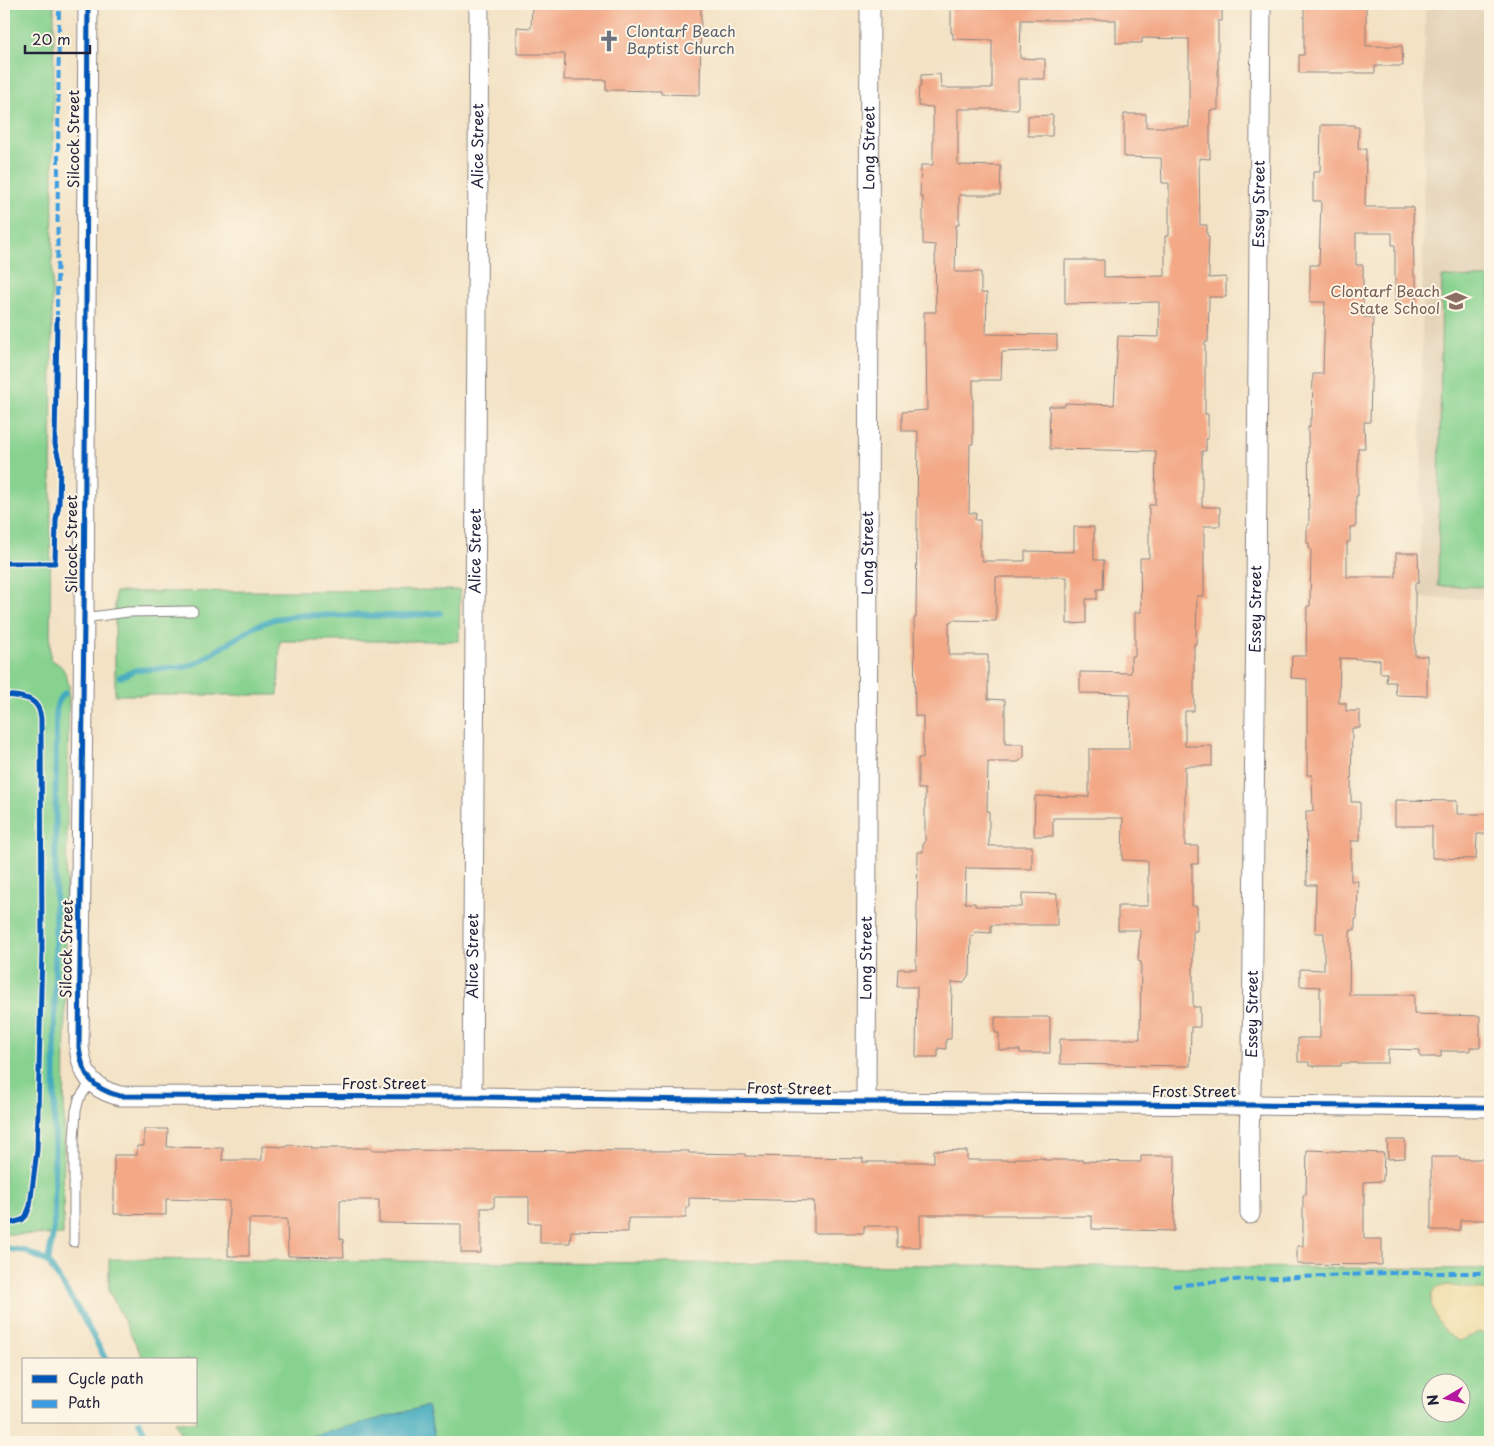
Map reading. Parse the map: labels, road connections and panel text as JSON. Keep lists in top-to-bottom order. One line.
{"streets":{"street":["Silcock Street","Alice Street","Long Street","Essey Street","Frost Street"]},"crossings":[["Silcock Street","Frost Street"],["Alice Street","Frost Street"],["Long Street","Frost Street"],["Essey Street","Frost Street"]],"places":{"church":["Clontarf Beach Baptist Church"],"school or university":["Clontarf Beach State School"]},"legend":["Cycle path","Path"],"scale_bar":"20 m","north":"left"}
